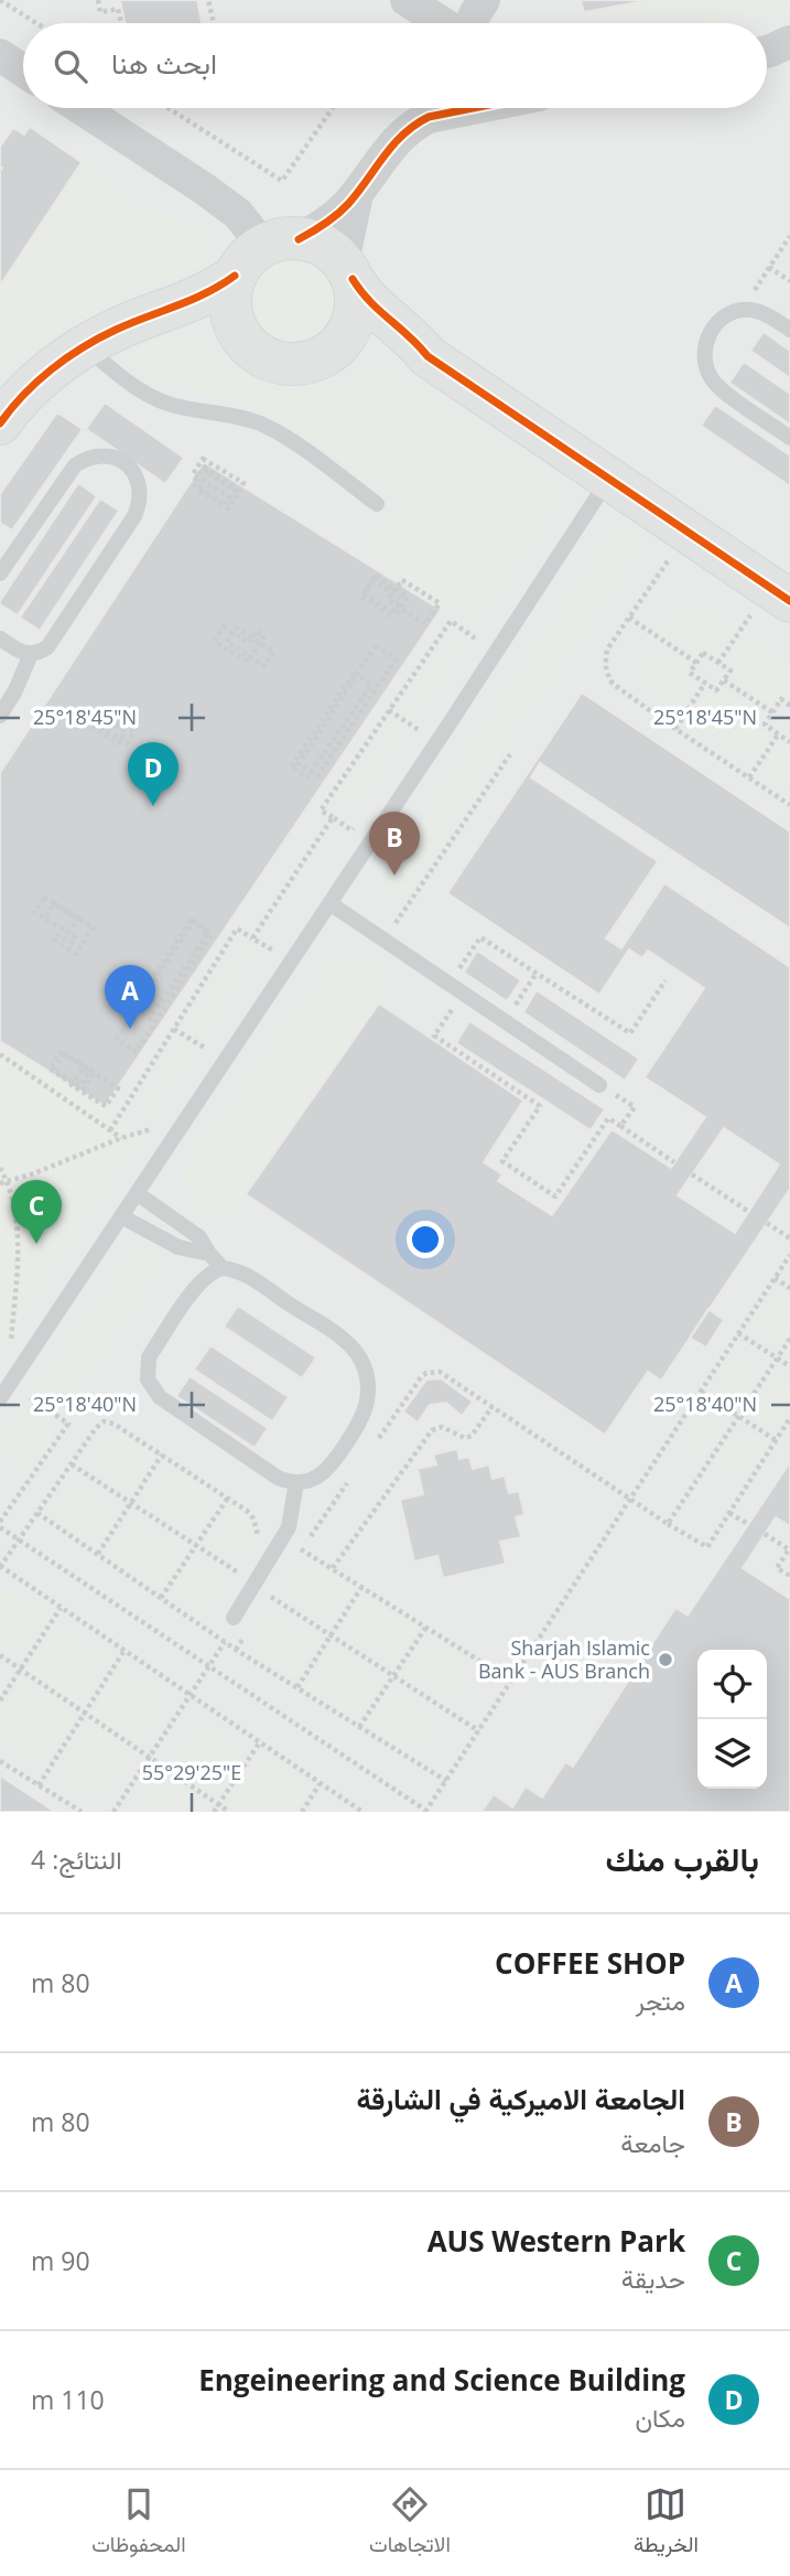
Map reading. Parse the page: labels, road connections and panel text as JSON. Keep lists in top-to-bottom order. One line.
{"places":["Sharjah Islamic Bank - AUS Branch"],"page":{"search":"ابحث هنا","pins":["D","B","A","C"],"heading":["بالقرب منك","النتائج: 4"],"list":[{"mark":"A","name":"COFFEE SHOP","note":"متجر","value":"80 m"},{"mark":"B","name":"الجامعة الاميركية في الشارقة","note":"جامعة","value":"80 m"},{"mark":"C","name":"AUS Western Park","note":"حديقة","value":"90 m"},{"mark":"D","name":"Engeineering and Science Building","note":"مكان","value":"110 m"}],"nav":["الخريطة","الاتجاهات","المحفوظات"]},"coordinates":["25°18'45\"N","25°18'40\"N","55°29'25\"E"]}
